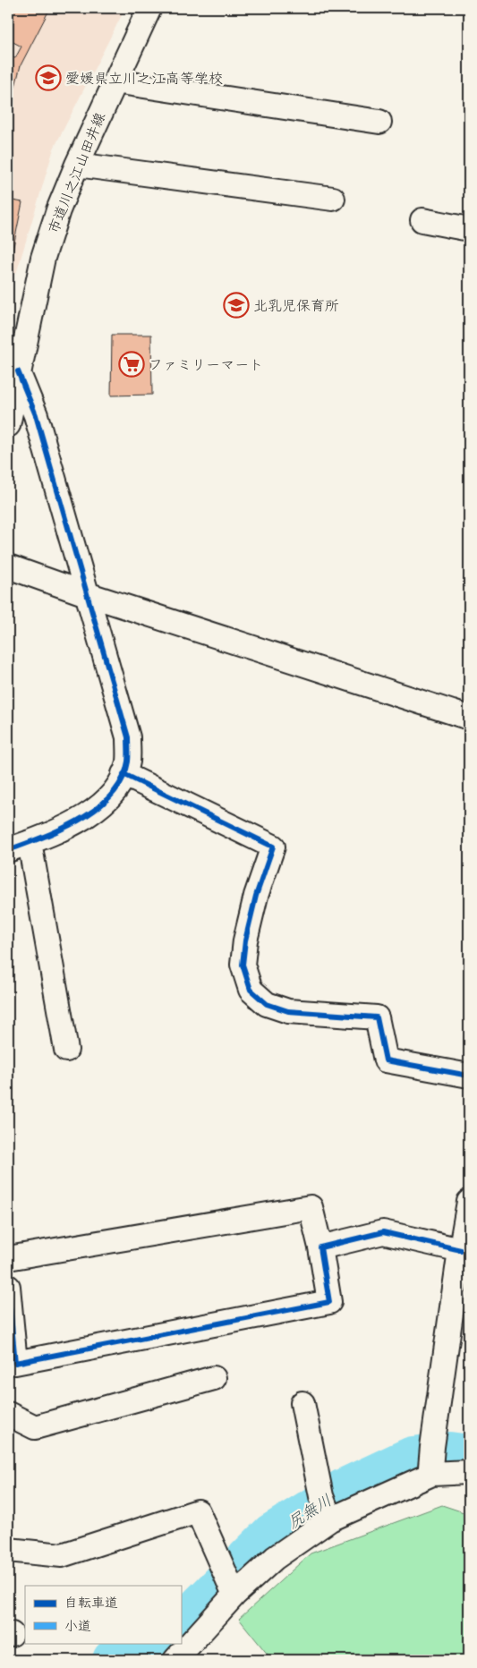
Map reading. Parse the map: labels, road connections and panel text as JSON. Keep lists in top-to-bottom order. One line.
{"streets":{"street":["市道川之江山田井線"]},"water":["尻無川"],"places":{"school or university":["愛媛県立川之江高等学校","北乳児保育所"],"supermarket":["ファミリーマート"]},"legend":["自転車道","小道"]}
